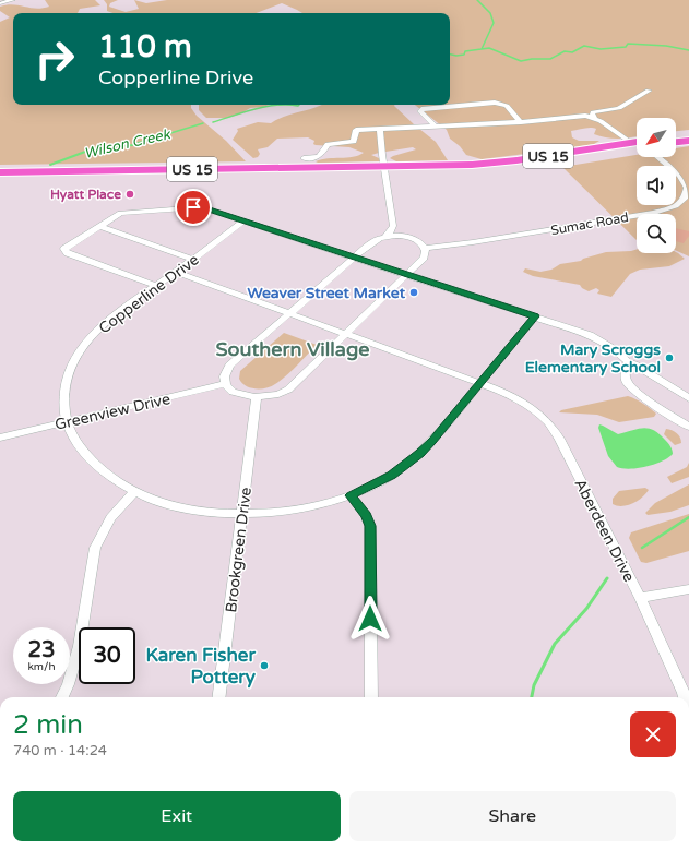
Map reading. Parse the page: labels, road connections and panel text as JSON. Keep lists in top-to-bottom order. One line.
{"streets":{"highway":["US 15"],"street":["Sumac Road","Copperline Drive","Greenview Drive","Aberdeen Drive","Brookgreen Drive"]},"crossings":[["Copperline Drive","Greenview Drive"],["Copperline Drive","Aberdeen Drive"],["Copperline Drive","Brookgreen Drive"]],"districts":["Southern Village"],"water":["Wilson Creek"],"places":["Hyatt Place","Weaver Street Market","Mary Scroggs Elementary School","Karen Fisher Pottery"],"north":"bottom left","page":{"turn":["110 m","Copperline Drive"],"speed":"23 km/h","limit":"30","heading":["2 min","740 m · 14:24"],"buttons":["Exit","Share"]}}
